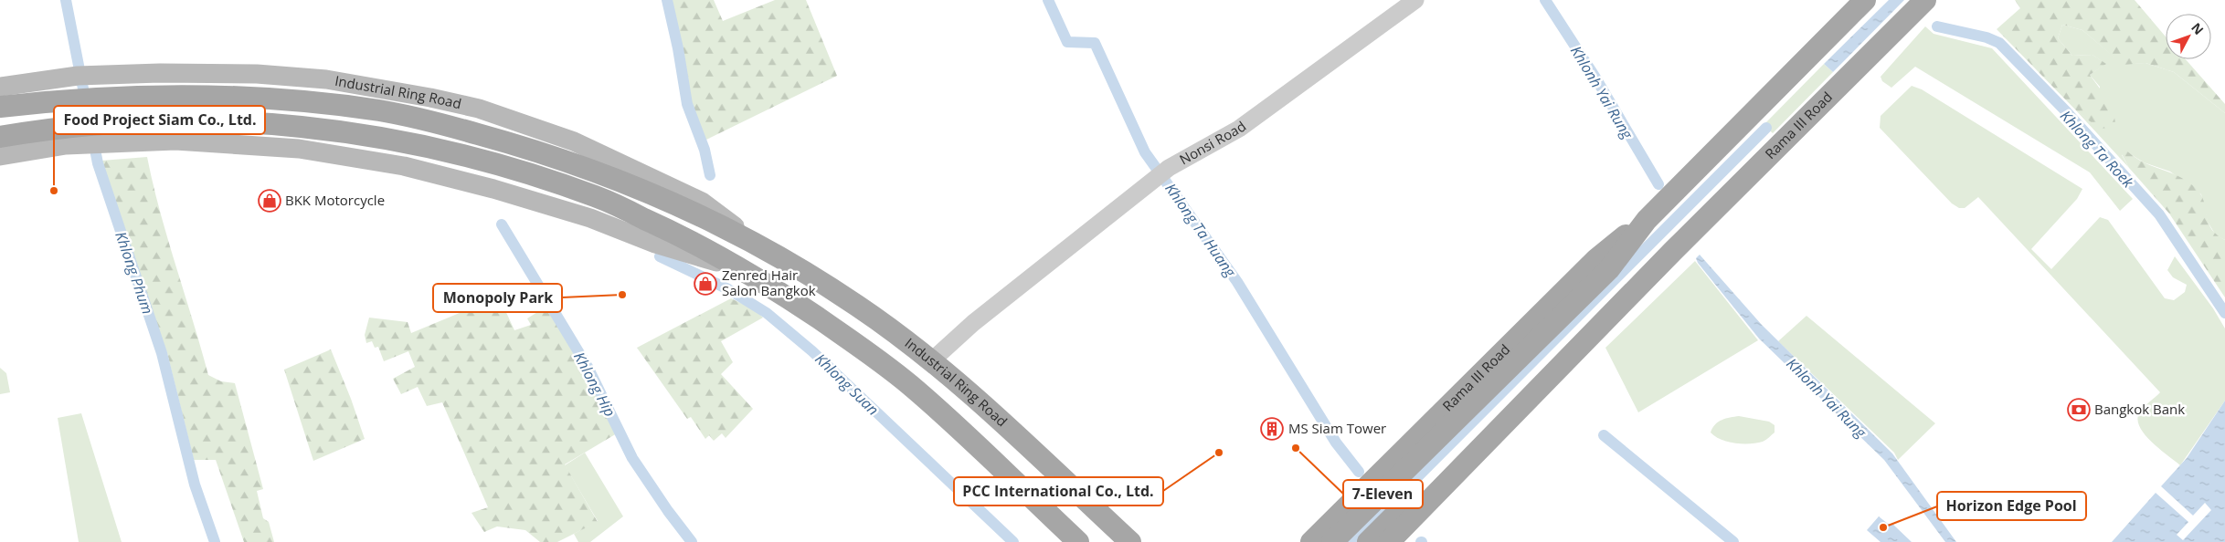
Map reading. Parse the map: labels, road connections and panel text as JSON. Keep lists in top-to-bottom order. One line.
{"streets":{"main road":["Industrial Ring Road","Rama III Road"],"street":["Nonsi Road"]},"crossings":[["Industrial Ring Road","Nonsi Road"]],"water":["Khlonh Yai Rung","Khlong Ta Roek","Khlong Ta Huang","Khlong Phum","Khlong Hip","Khlong Suan"],"places":{"other":["Food Project Siam Co., Ltd.","Monopoly Park","7-Eleven","PCC International Co., Ltd.","Horizon Edge Pool"],"shop":["BKK Motorcycle","Zenred Hair Salon Bangkok"],"bank":["Bangkok Bank"],"building":["MS Siam Tower"]},"north":"top right"}
